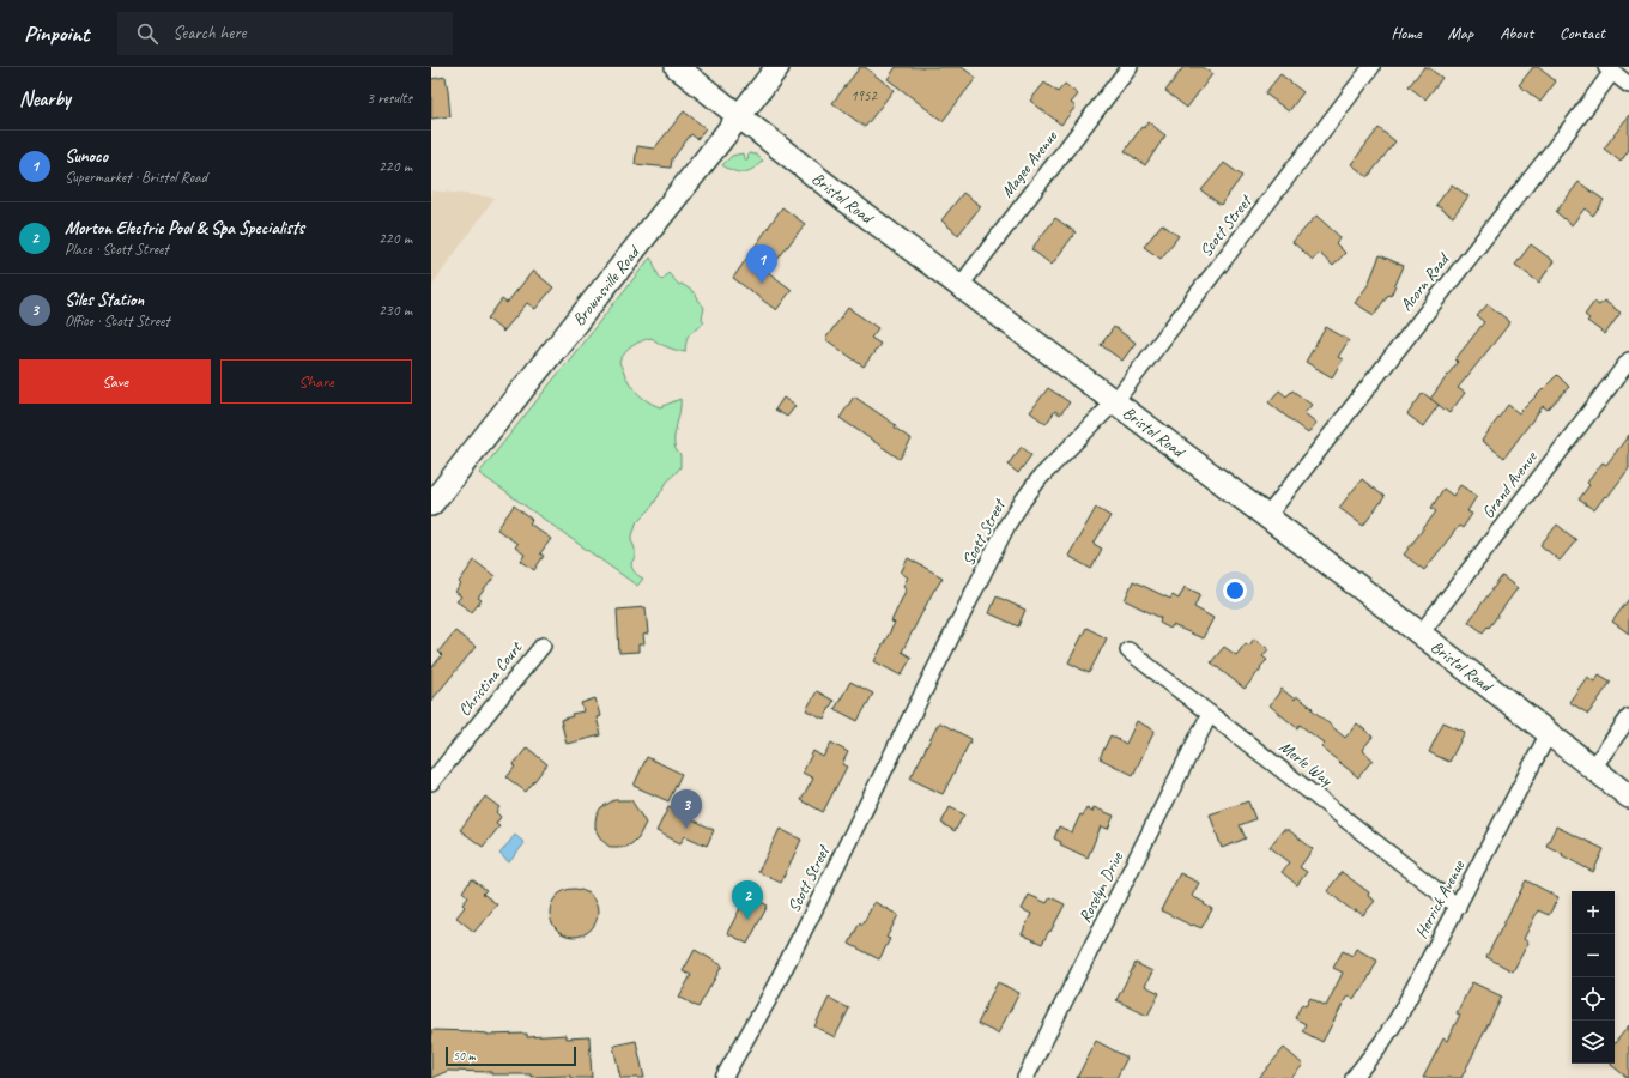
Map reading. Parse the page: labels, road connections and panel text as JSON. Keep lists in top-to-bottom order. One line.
{"streets":{"main road":["Bristol Road","Brownsville Road"],"street":["Magee Avenue","Scott Street","Acorn Road","Grand Avenue","Christina Court","Merle Way","Roselyn Drive","Herrick Avenue"]},"crossings":[["Magee Avenue","Bristol Road"],["Bristol Road","Scott Street"],["Bristol Road","Acorn Road"],["Bristol Road","Brownsville Road"],["Bristol Road","Grand Avenue"],["Bristol Road","Herrick Avenue"],["Merle Way","Roselyn Drive"],["Merle Way","Herrick Avenue"]],"house_numbers":["1952"],"scale_bar":"50 m","page":{"header":"Pinpoint","search":"Search here","nav":["Home","Map","About","Contact"],"heading":["Nearby","3 results"],"list":[{"mark":"1","name":"Sunoco","note":"Supermarket · Bristol Road","value":"220 m"},{"mark":"2","name":"Morton Electric Pool & Spa Specialists","note":"Place · Scott Street","value":"220 m"},{"mark":"3","name":"Siles Station","note":"Office · Scott Street","value":"230 m"}],"pins":["1","3","2"],"buttons":["Save","Share"],"map_buttons":["+","−"],"scale":"50 m"}}
